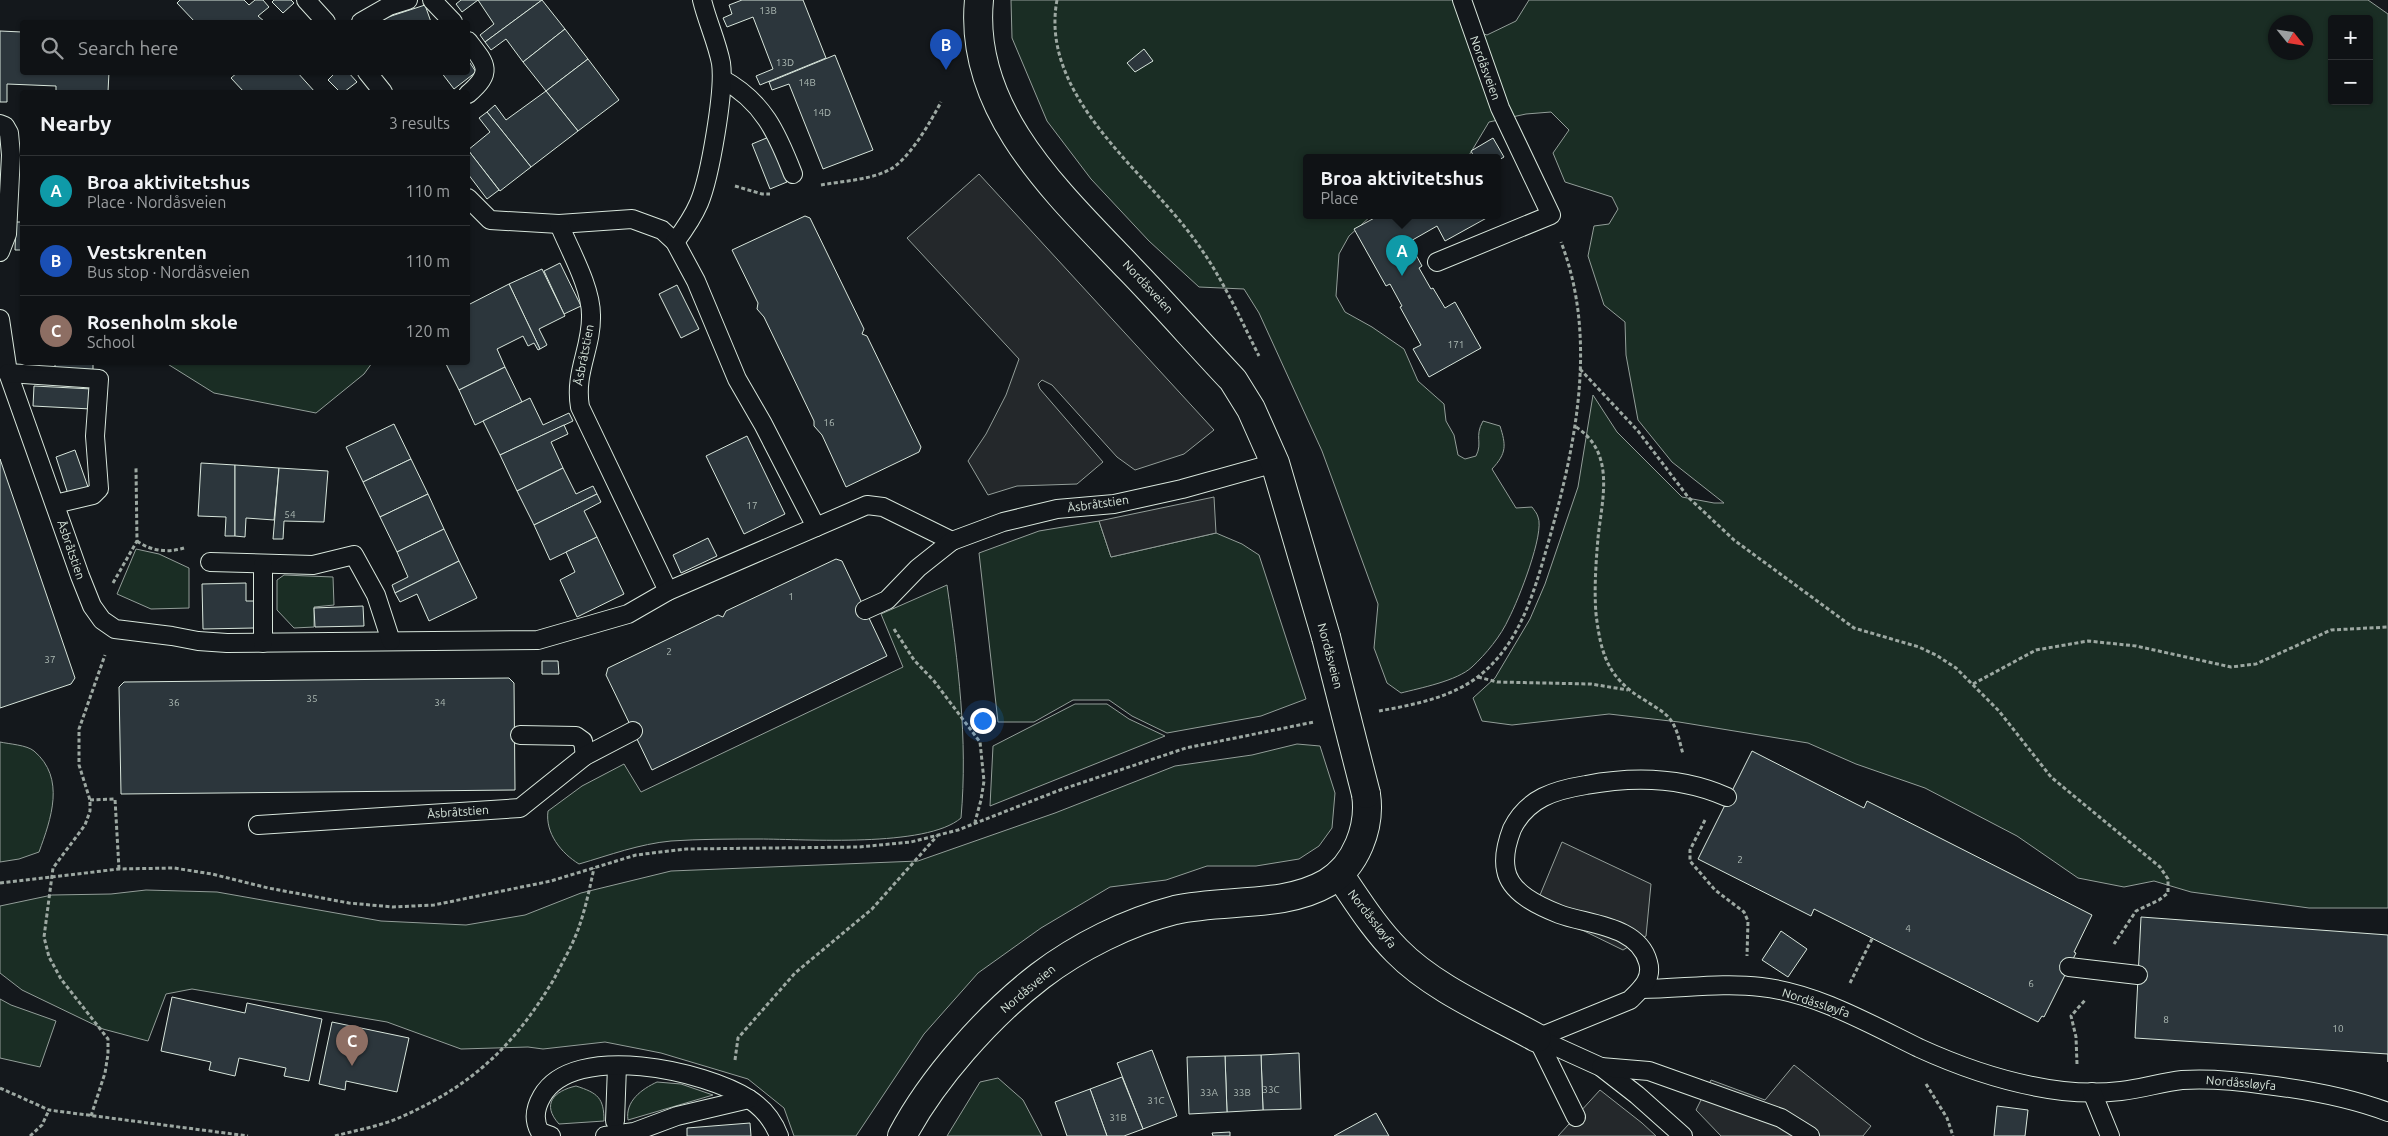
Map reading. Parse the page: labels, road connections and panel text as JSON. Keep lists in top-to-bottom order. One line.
{"streets":{"street":["Nordåsveien","Nordåssløyfa"],"lane":["Åsbråtstien"]},"crossings":[["Nordåsveien","Åsbråtstien"],["Nordåsveien","Nordåssløyfa"]],"house_numbers":["13B","13D","14B","14D","171","16","17","54","1","2","37","35","36","34","2","4","6","8","10","33C","33A","33B","31C","31B"],"north":"bottom right","page":{"map_buttons":["+","−"],"search":"Search here","pins":["B","A","C"],"heading":["Nearby","3 results"],"popup":["Broa aktivitetshus","Place"],"list":[{"mark":"A","name":"Broa aktivitetshus","note":"Place · Nordåsveien","value":"110 m"},{"mark":"B","name":"Vestskrenten","note":"Bus stop · Nordåsveien","value":"110 m"},{"mark":"C","name":"Rosenholm skole","note":"School","value":"120 m"}]}}
